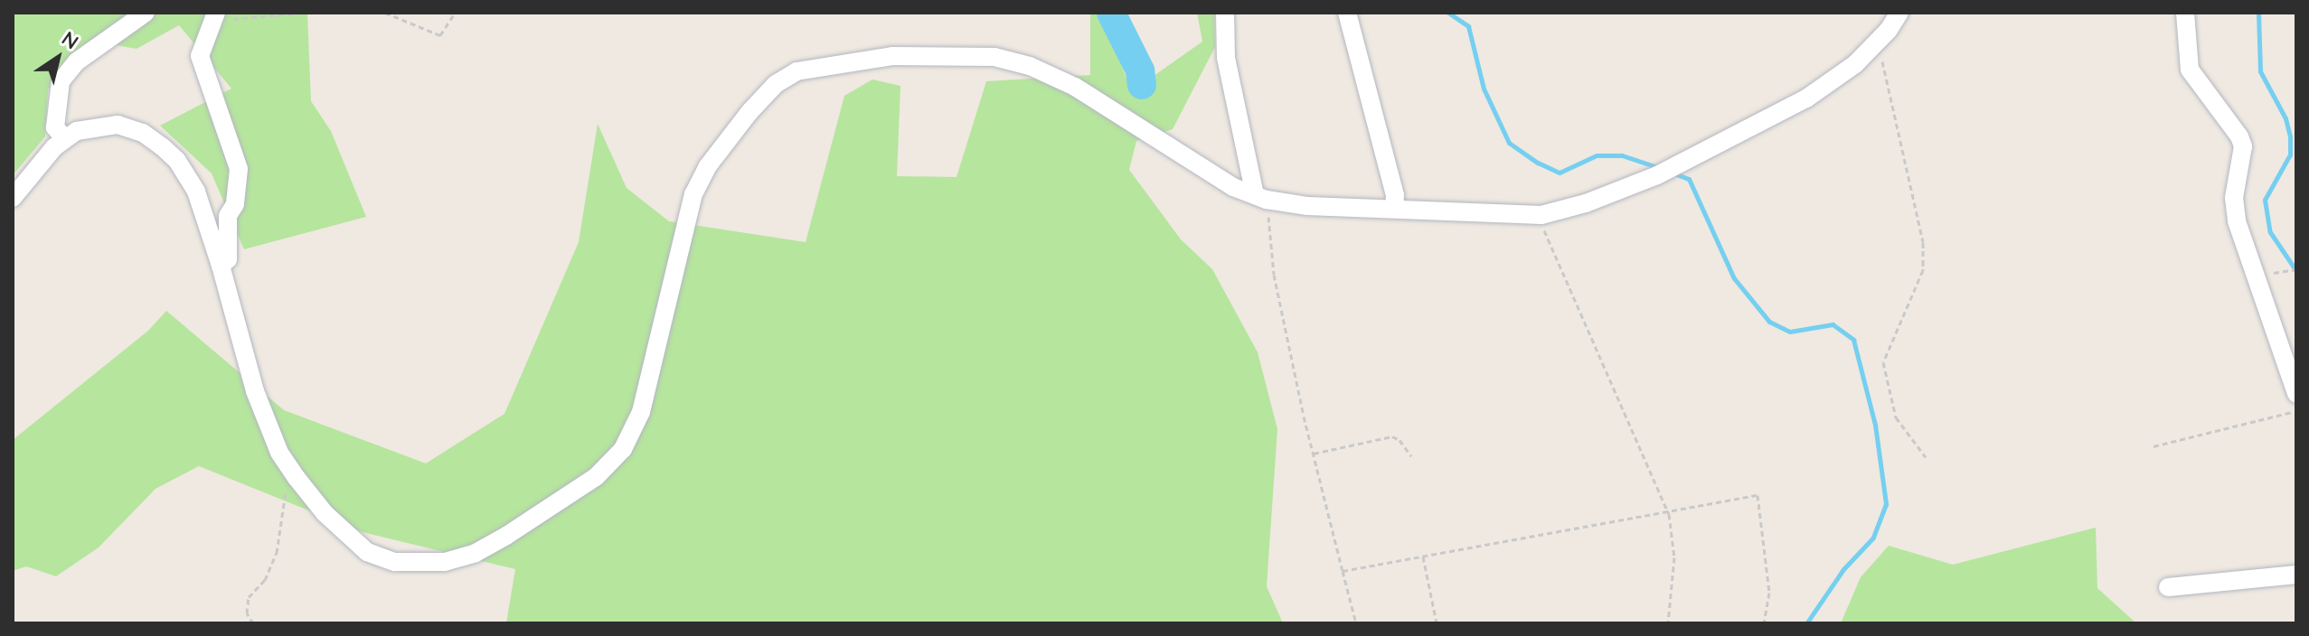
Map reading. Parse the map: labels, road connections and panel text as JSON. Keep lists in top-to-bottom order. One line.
{"north":"top right"}
